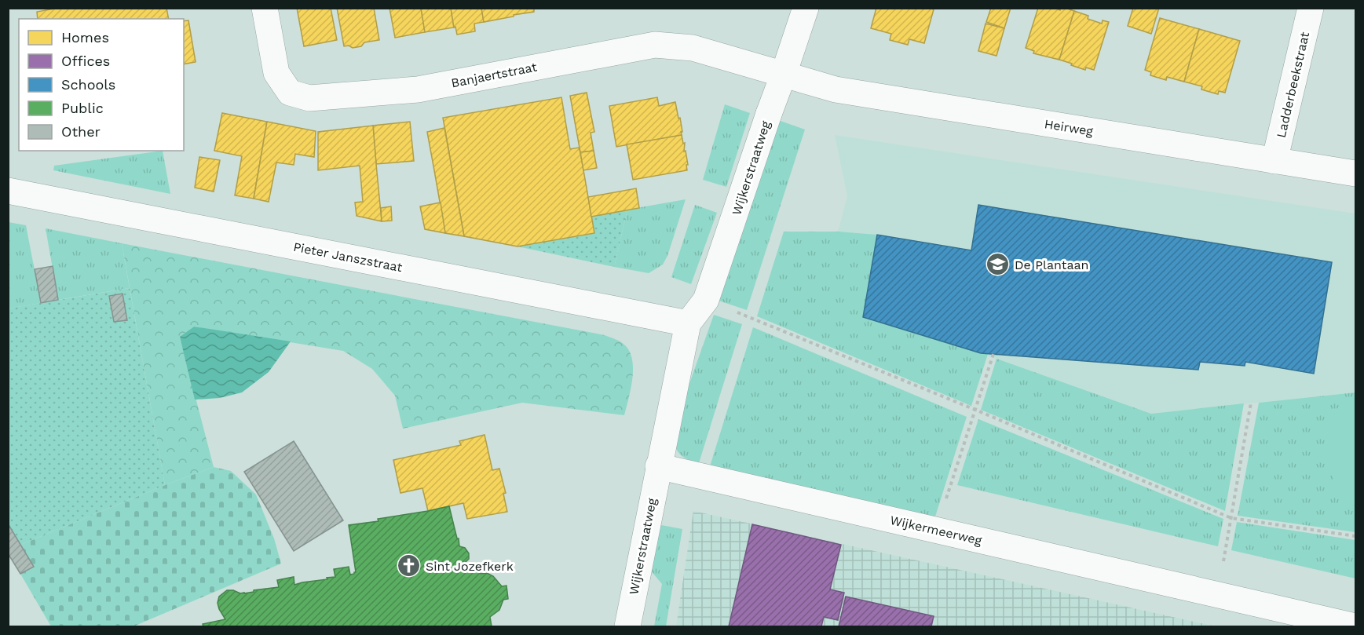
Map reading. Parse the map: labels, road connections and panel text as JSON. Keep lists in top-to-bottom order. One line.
{"streets":{"street":["Banjaertstraat","Ladderbeekstraat","Heirweg","Wijkerstraatweg","Pieter Janszstraat","Wijkermeerweg"]},"crossings":[["Banjaertstraat","Heirweg"],["Banjaertstraat","Wijkerstraatweg"],["Ladderbeekstraat","Heirweg"],["Heirweg","Wijkerstraatweg"],["Wijkerstraatweg","Pieter Janszstraat"],["Wijkerstraatweg","Wijkermeerweg"]],"places":{"school or university":["De Plantaan"],"church":["Sint Jozefkerk"]},"legend":["Homes","Offices","Schools","Public","Other"]}
